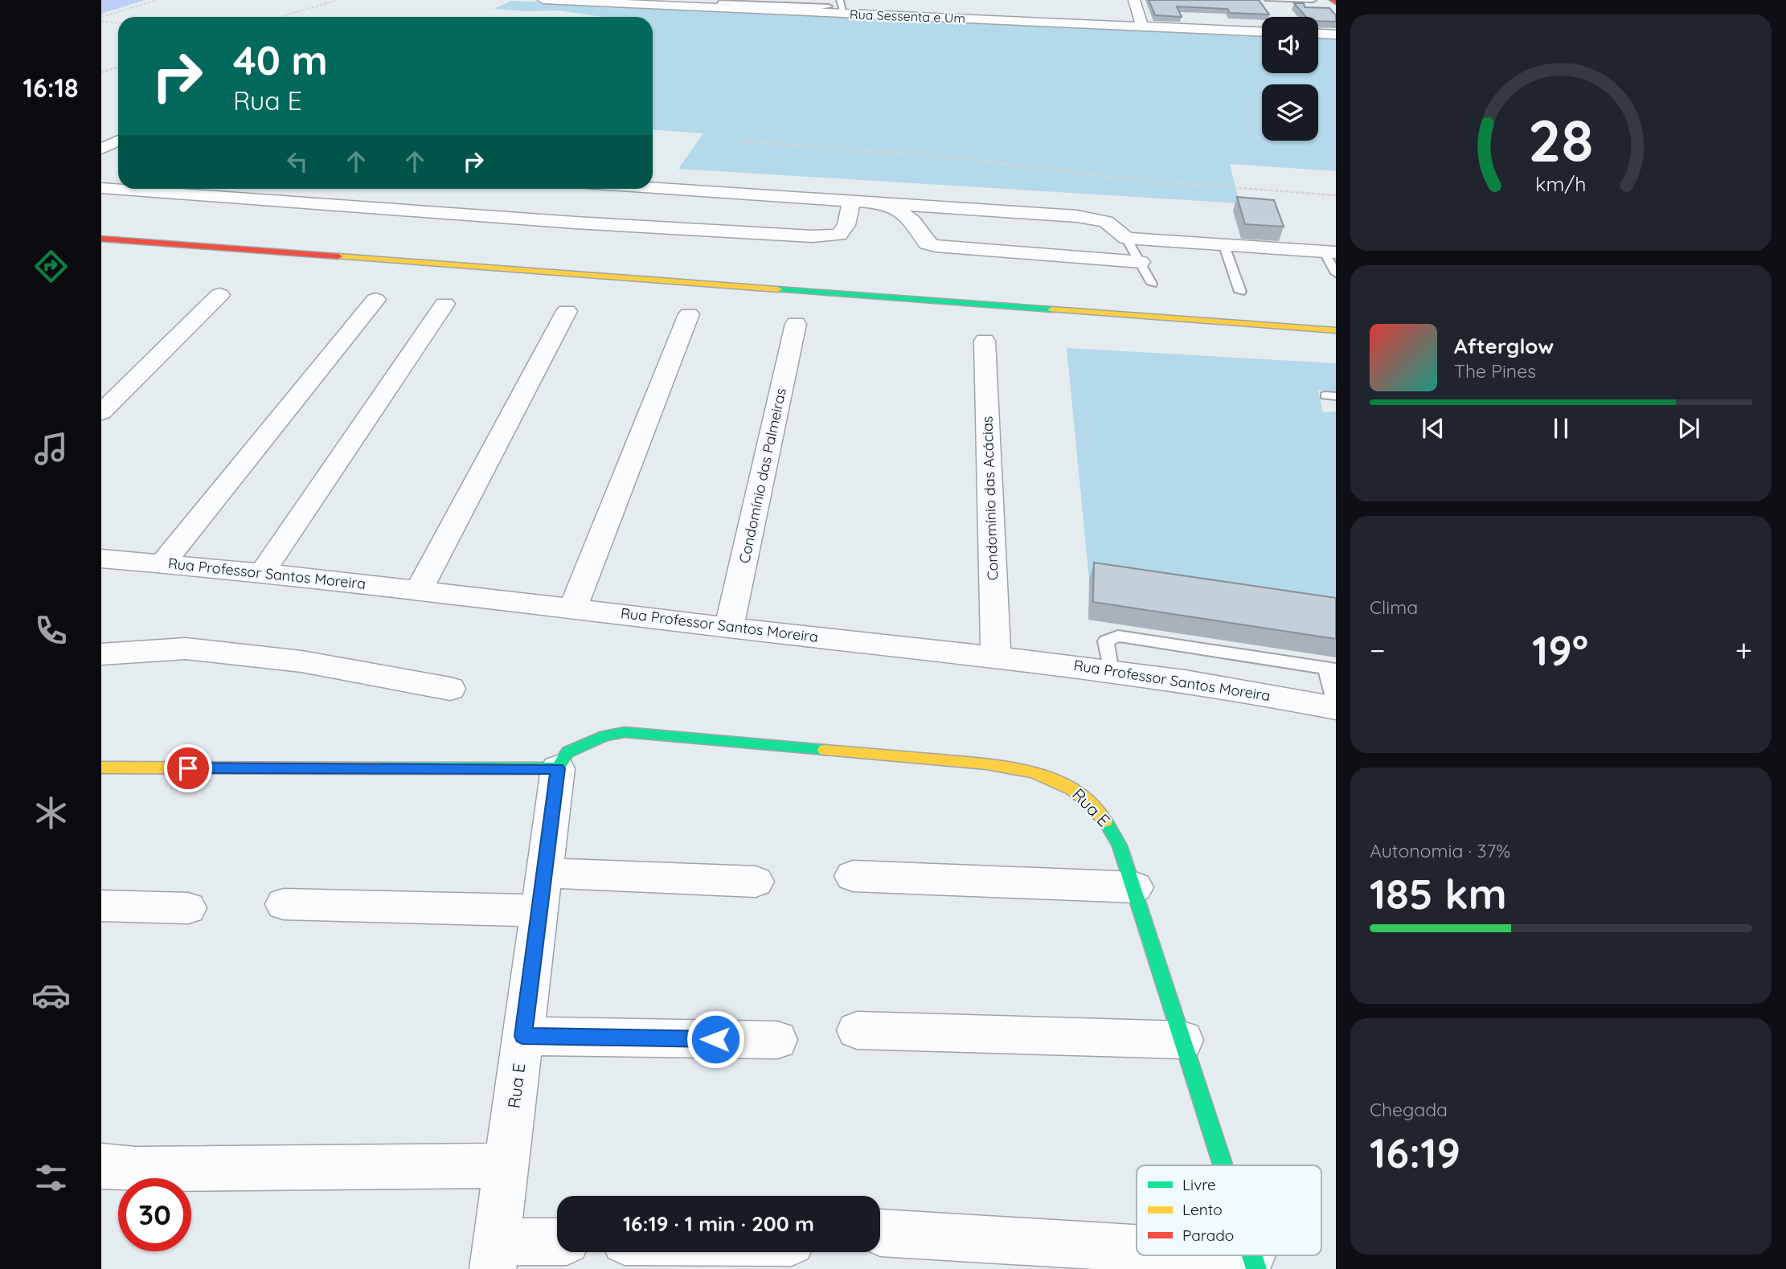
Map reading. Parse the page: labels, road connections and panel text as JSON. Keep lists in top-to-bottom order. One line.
{"streets":{"street":["Rua Sessenta e Um","Condomínio das Palmeiras","Condomínio das Acácias","Rua Professor Santos Moreira","Rua E"]},"crossings":[["Condomínio das Palmeiras","Rua Professor Santos Moreira"],["Condomínio das Acácias","Rua Professor Santos Moreira"]],"legend":["Livre","Lento","Parado"],"page":{"tabs":"16:18","turn":["40 m","Rua E"],"song":["Afterglow","The Pines"],"tile":["Clima",["Autonomia · 37%","185 km"],["Chegada","16:19"]],"heat":["−","19°","+"],"limit":"30","trip":"16:19 · 1 min · 200 m","gauge":["28","km/h"]}}
